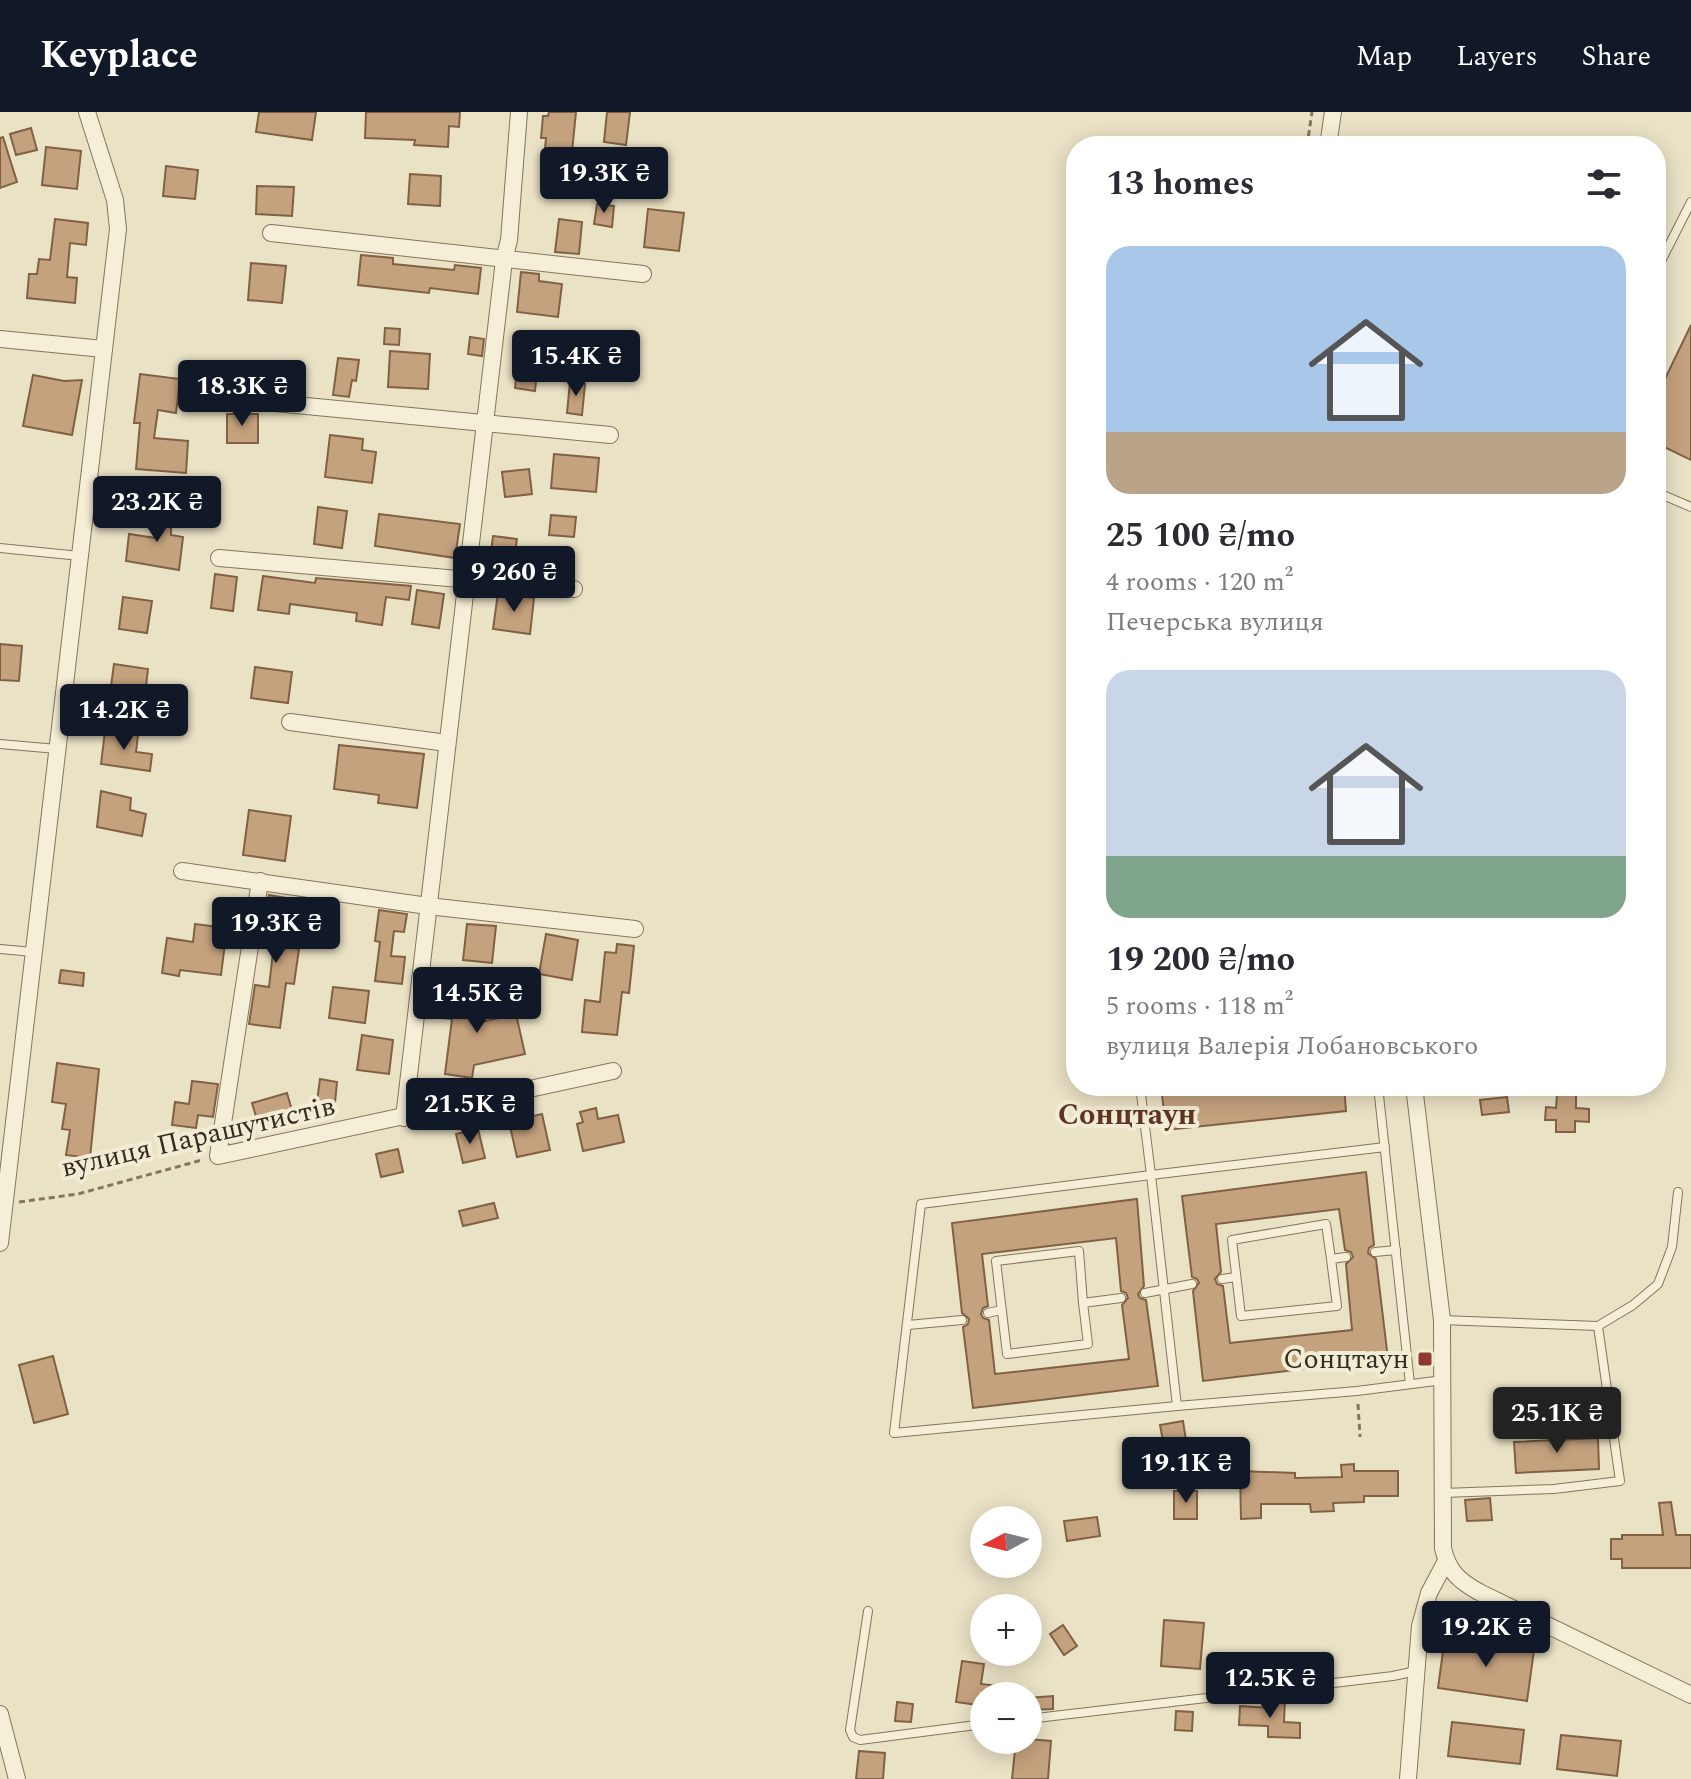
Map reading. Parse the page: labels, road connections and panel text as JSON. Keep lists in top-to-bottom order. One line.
{"streets":{"street":["вулиця Парашутистів"]},"districts":["Сонцтаун"],"places":{"transit":["Сонцтаун"]},"north":"left","page":{"header":"Keyplace","nav":["Map","Layers","Share"],"heading":"13 homes","price":["19.3K ₴","15.4K ₴","18.3K ₴","23.2K ₴","9 260 ₴","14.2K ₴","19.3K ₴","14.5K ₴","21.5K ₴","25.1K ₴","19.1K ₴","19.2K ₴","12.5K ₴"],"list":[{"name":"25 100 ₴/mo","note":"4 rooms · 120 m² · Печерська вулиця"},{"name":"19 200 ₴/mo","note":"5 rooms · 118 m² · вулиця Валерія Лобановського"}],"map_buttons":["+","−"]}}
